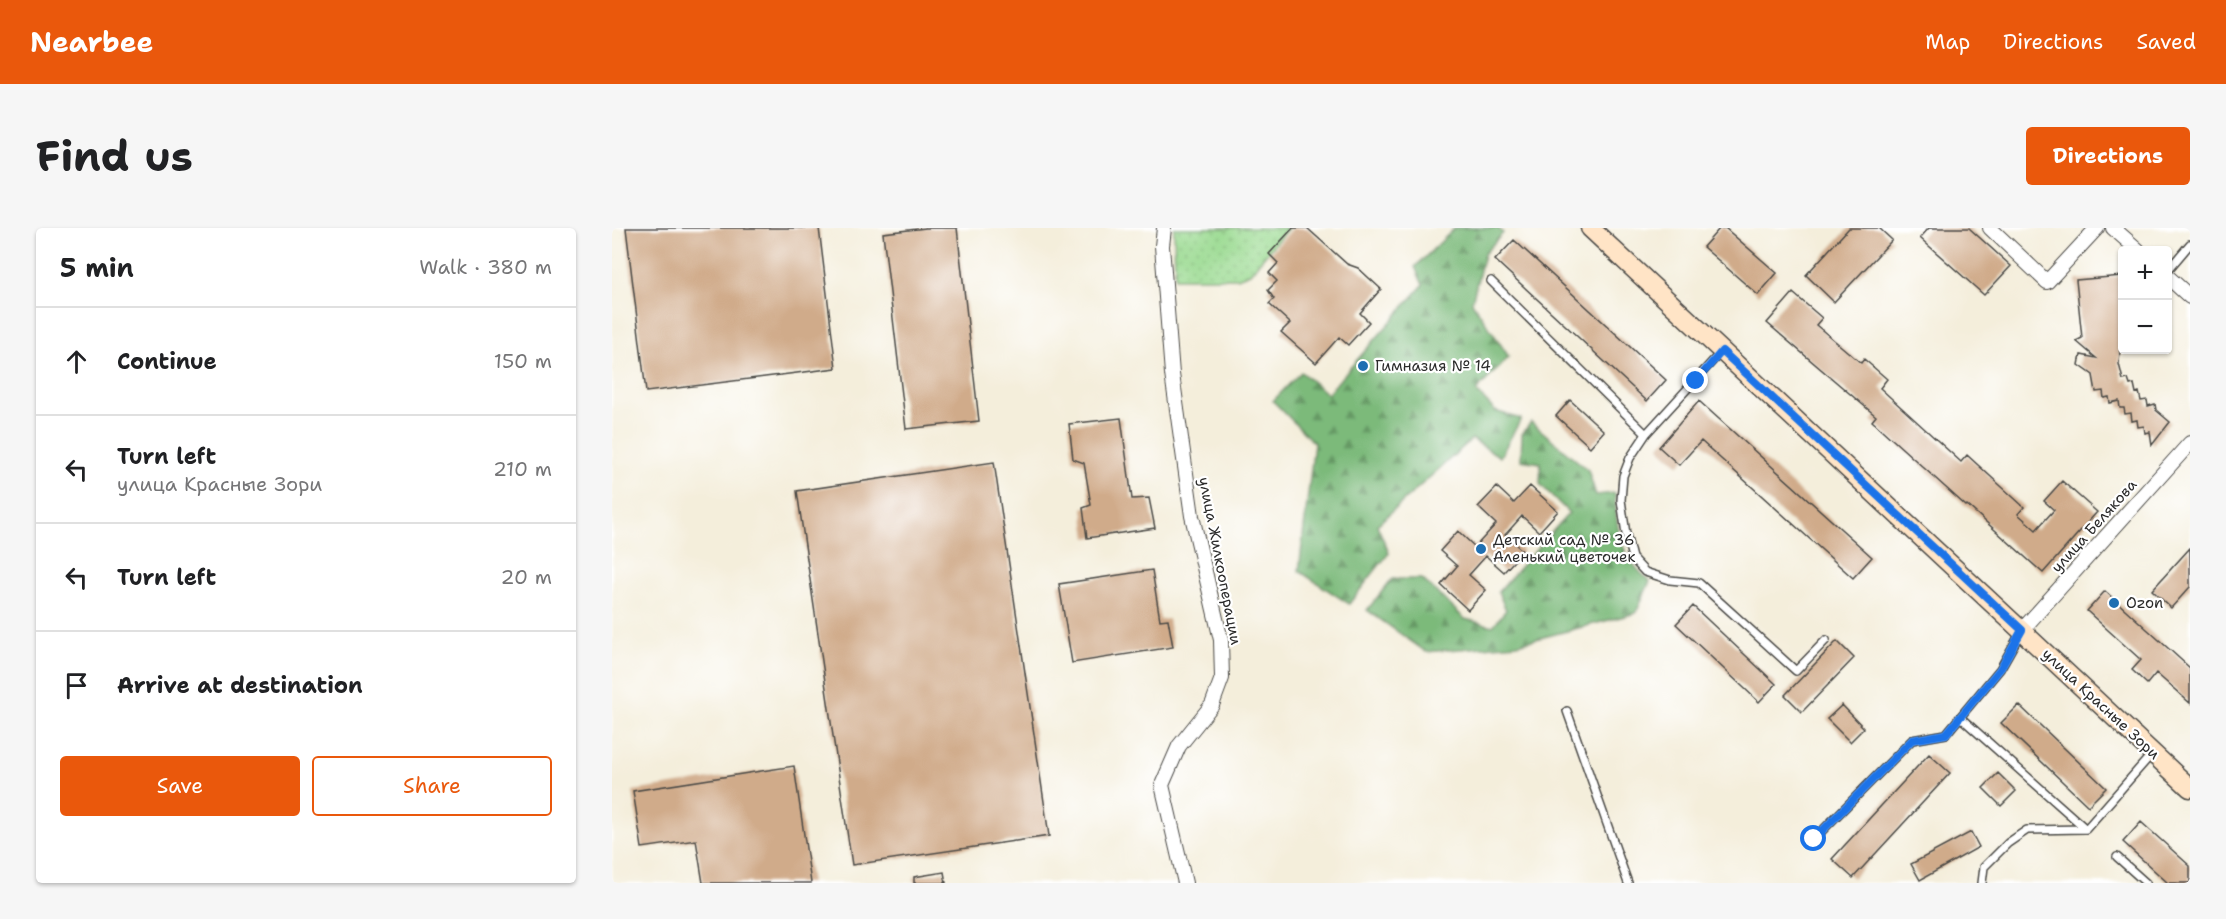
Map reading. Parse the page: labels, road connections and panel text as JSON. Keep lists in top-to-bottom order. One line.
{"streets":{"main road":["улица Красные Зори"],"street":["улица Белякова","улица Жилкооперации"]},"crossings":[["улица Белякова","улица Красные Зори"]],"places":["Гимназия № 14","Детский сад № 36 Аленький цветочек","Ozon"],"page":{"header":"Nearbee","nav":["Map","Directions","Saved"],"buttons":["Directions",["Save","Share"]],"title":"Find us","heading":["5 min","Walk · 380 m"],"map_buttons":["+","−"],"list":[["Continue","150 m"],["Turn left","улица Красные Зори","210 m"],["Turn left","20 m"],"Arrive at destination"]}}
